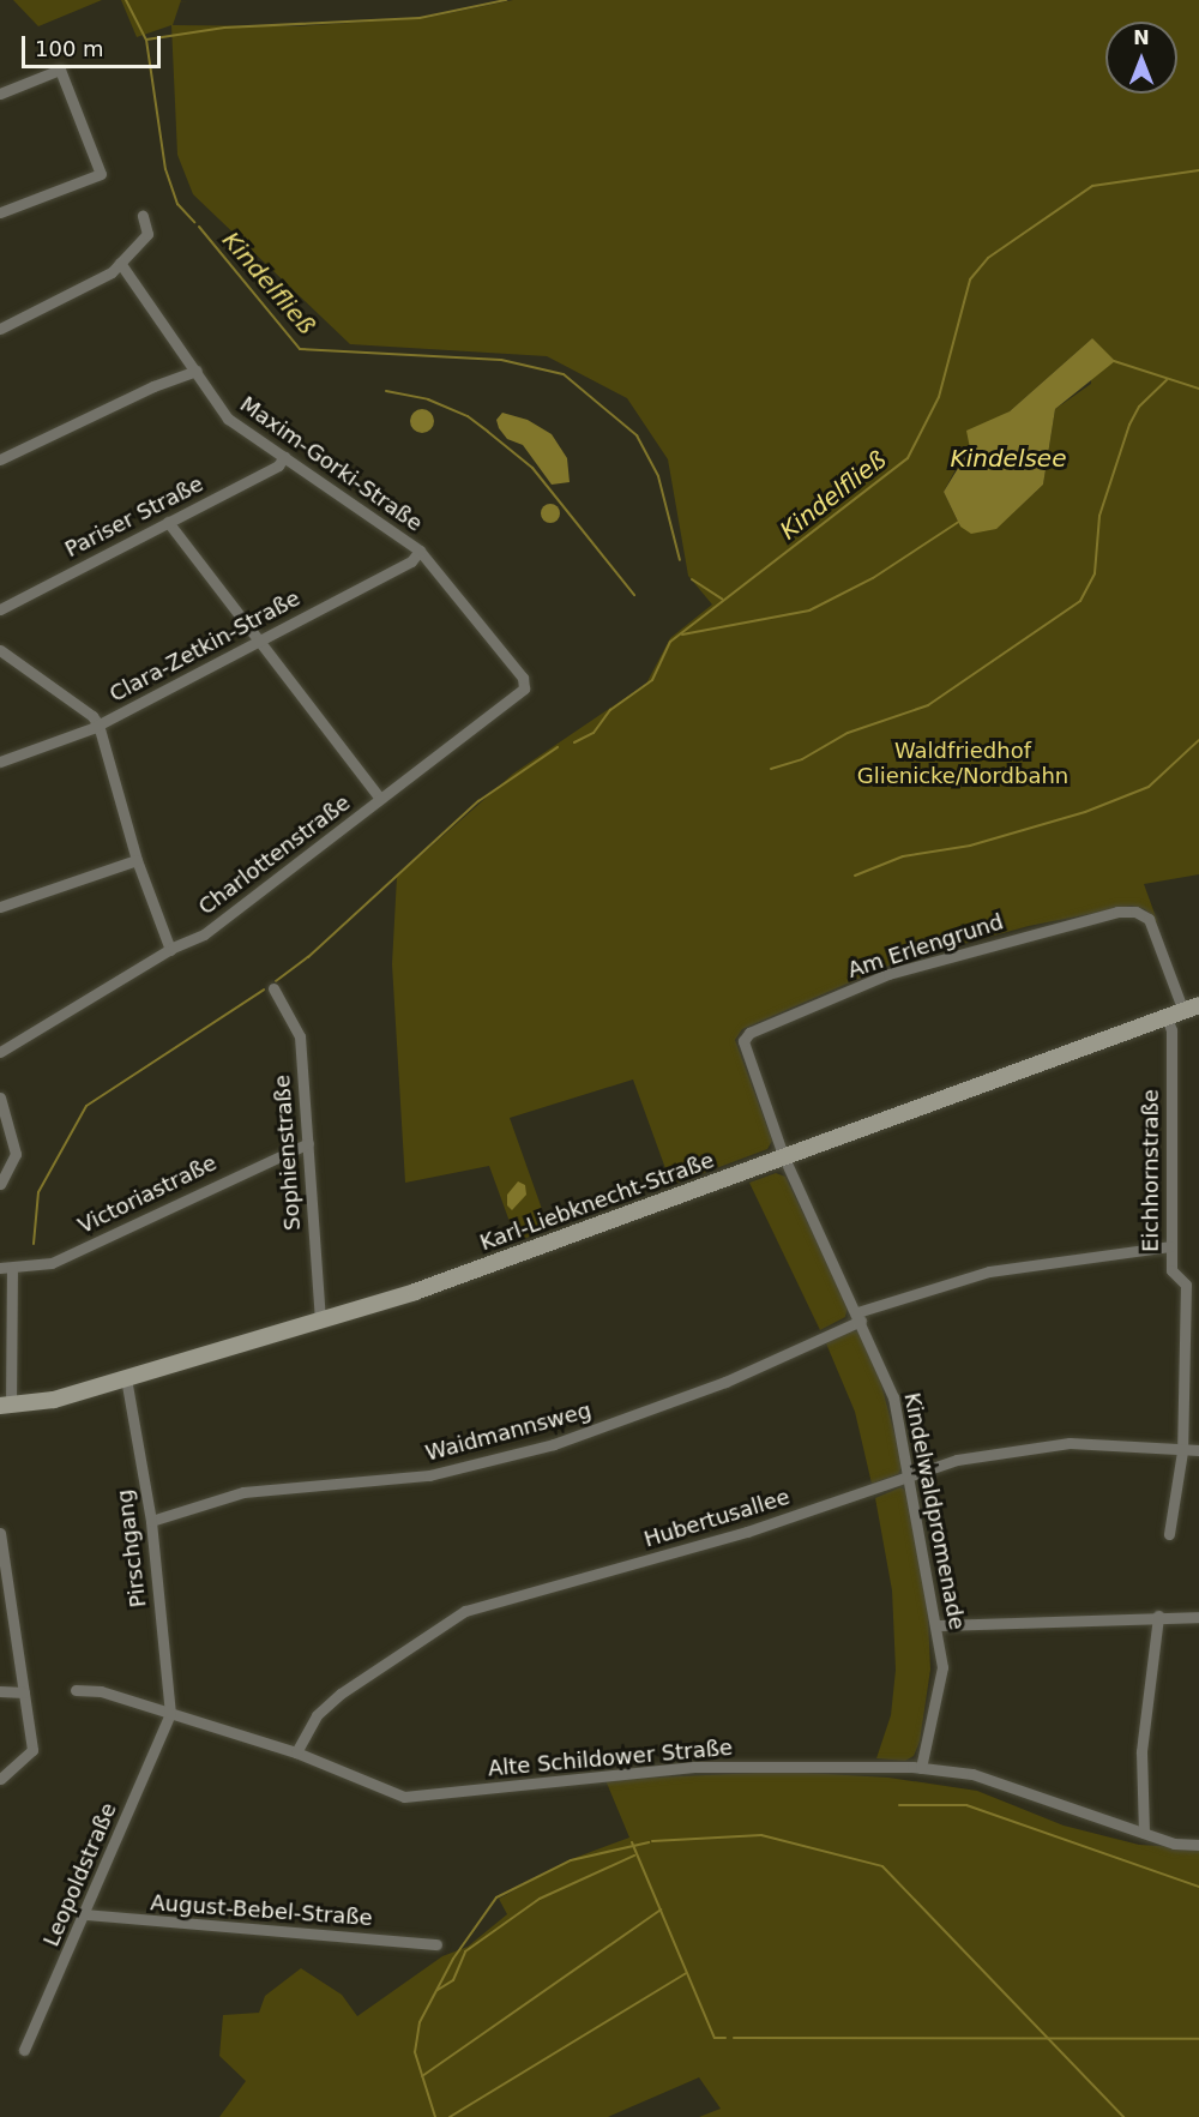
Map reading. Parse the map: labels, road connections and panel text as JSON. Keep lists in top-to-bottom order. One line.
{"streets":{"street":["Maxim-Gorki-Straße","Pariser Straße","Clara-Zetkin-Straße","Charlottenstraße","Am Erlengrund","Sophienstraße","Eichhornstraße","Victoriastraße","Karl-Liebknecht-Straße","Waidmannsweg","Kindelwaldpromenade","Hubertusallee","Pirschgang","Alte Schildower Straße","Leopoldstraße","August-Bebel-Straße"]},"crossings":[["Maxim-Gorki-Straße","Pariser Straße"],["Maxim-Gorki-Straße","Clara-Zetkin-Straße"],["Maxim-Gorki-Straße","Charlottenstraße"],["Am Erlengrund","Karl-Liebknecht-Straße"],["Am Erlengrund","Kindelwaldpromenade"],["Sophienstraße","Victoriastraße"],["Sophienstraße","Karl-Liebknecht-Straße"],["Eichhornstraße","Karl-Liebknecht-Straße"],["Eichhornstraße","Waidmannsweg"],["Eichhornstraße","Hubertusallee"],["Karl-Liebknecht-Straße","Kindelwaldpromenade"],["Karl-Liebknecht-Straße","Pirschgang"],["Waidmannsweg","Kindelwaldpromenade"],["Waidmannsweg","Pirschgang"],["Kindelwaldpromenade","Hubertusallee"],["Kindelwaldpromenade","Alte Schildower Straße"],["Hubertusallee","Alte Schildower Straße"],["Pirschgang","Alte Schildower Straße"],["Pirschgang","Leopoldstraße"],["Alte Schildower Straße","Leopoldstraße"],["Leopoldstraße","August-Bebel-Straße"]],"water":["Kindelfließ","Kindelsee"],"parks":["Waldfriedhof Glienicke/Nordbahn"],"scale_bar":"100 m","north":"top"}
